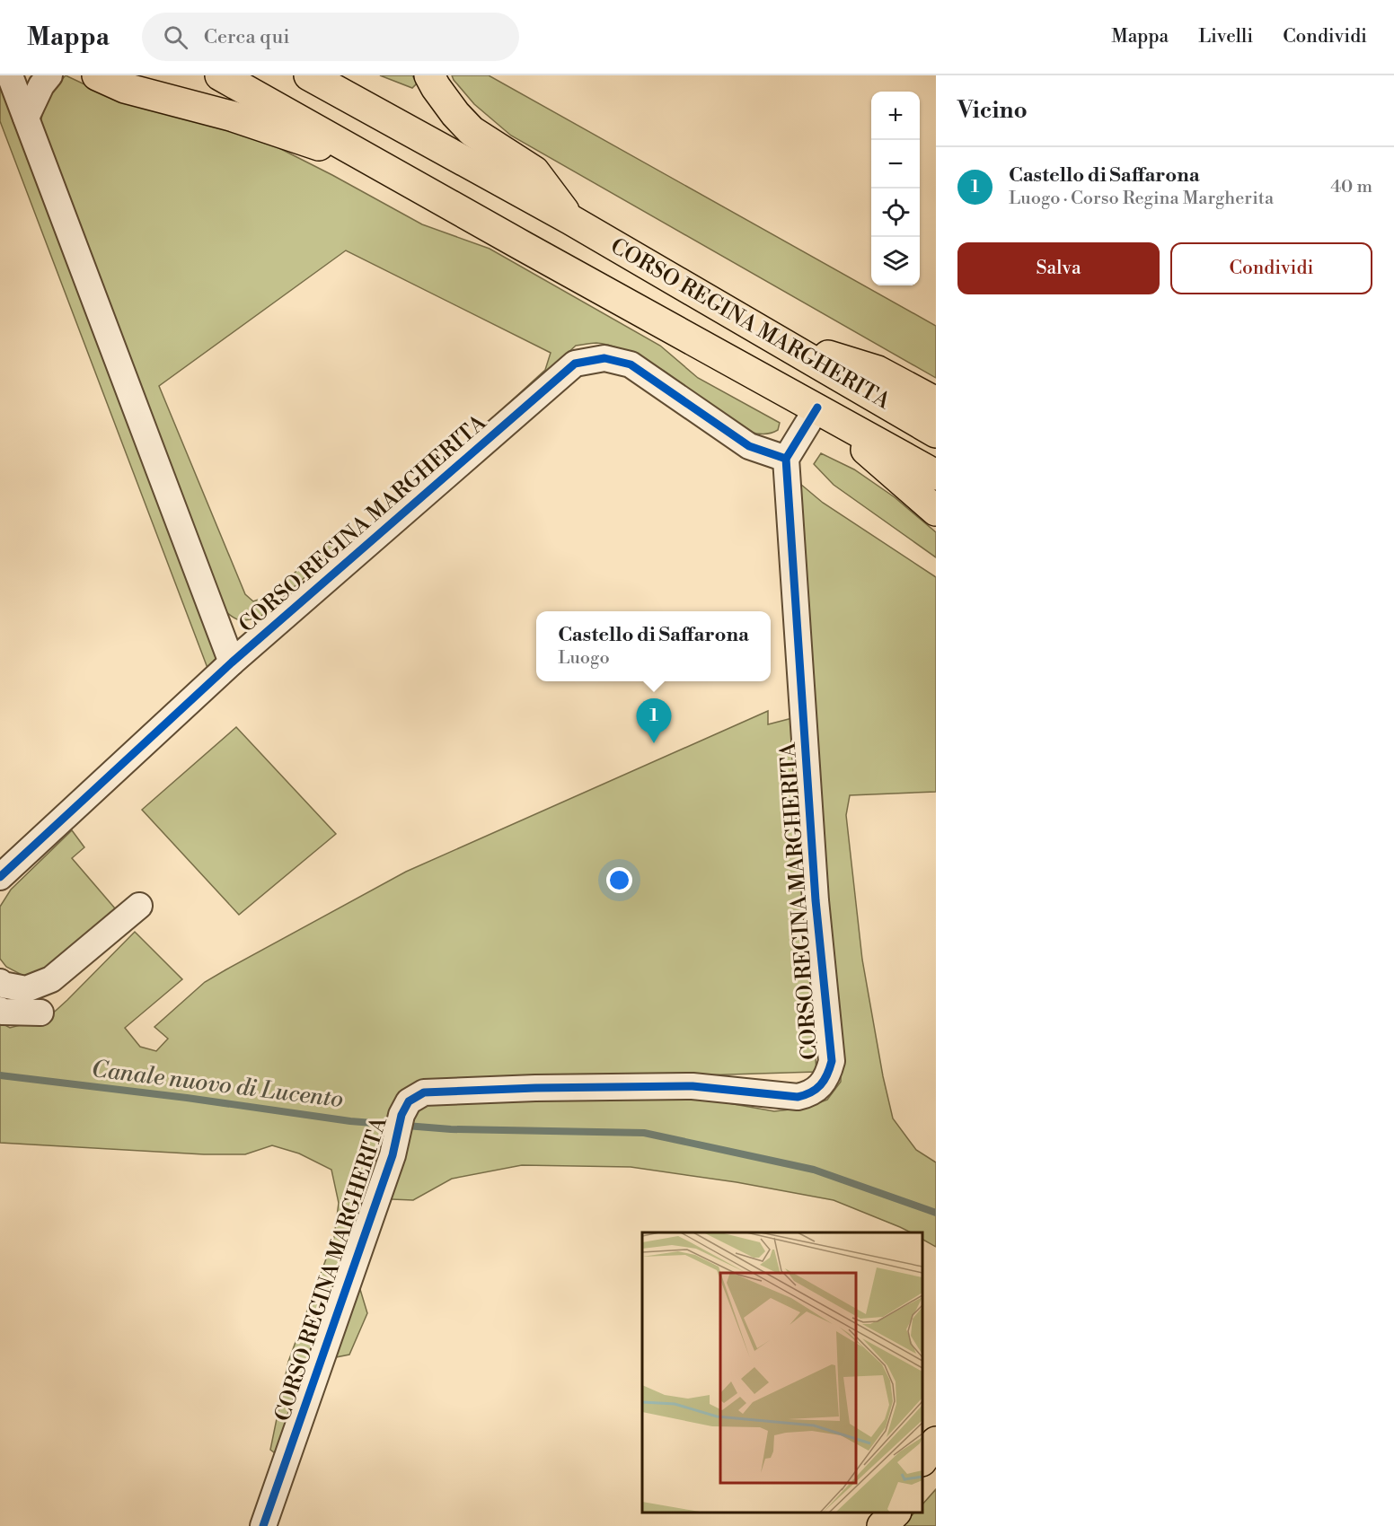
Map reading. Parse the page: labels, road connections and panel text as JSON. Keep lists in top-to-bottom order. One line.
{"streets":{"main road":["CORSO REGINA MARGHERITA"]},"water":["Canale nuovo di Lucento"],"page":{"header":"Mappa","search":"Cerca qui","nav":["Mappa","Livelli","Condividi"],"heading":"Vicino","map_buttons":["+","−"],"list":[{"mark":"1","name":"Castello di Saffarona","note":"Luogo · Corso Regina Margherita","value":"40 m"}],"buttons":["Salva","Condividi"],"popup":["Castello di Saffarona","Luogo"],"pins":"1"}}
